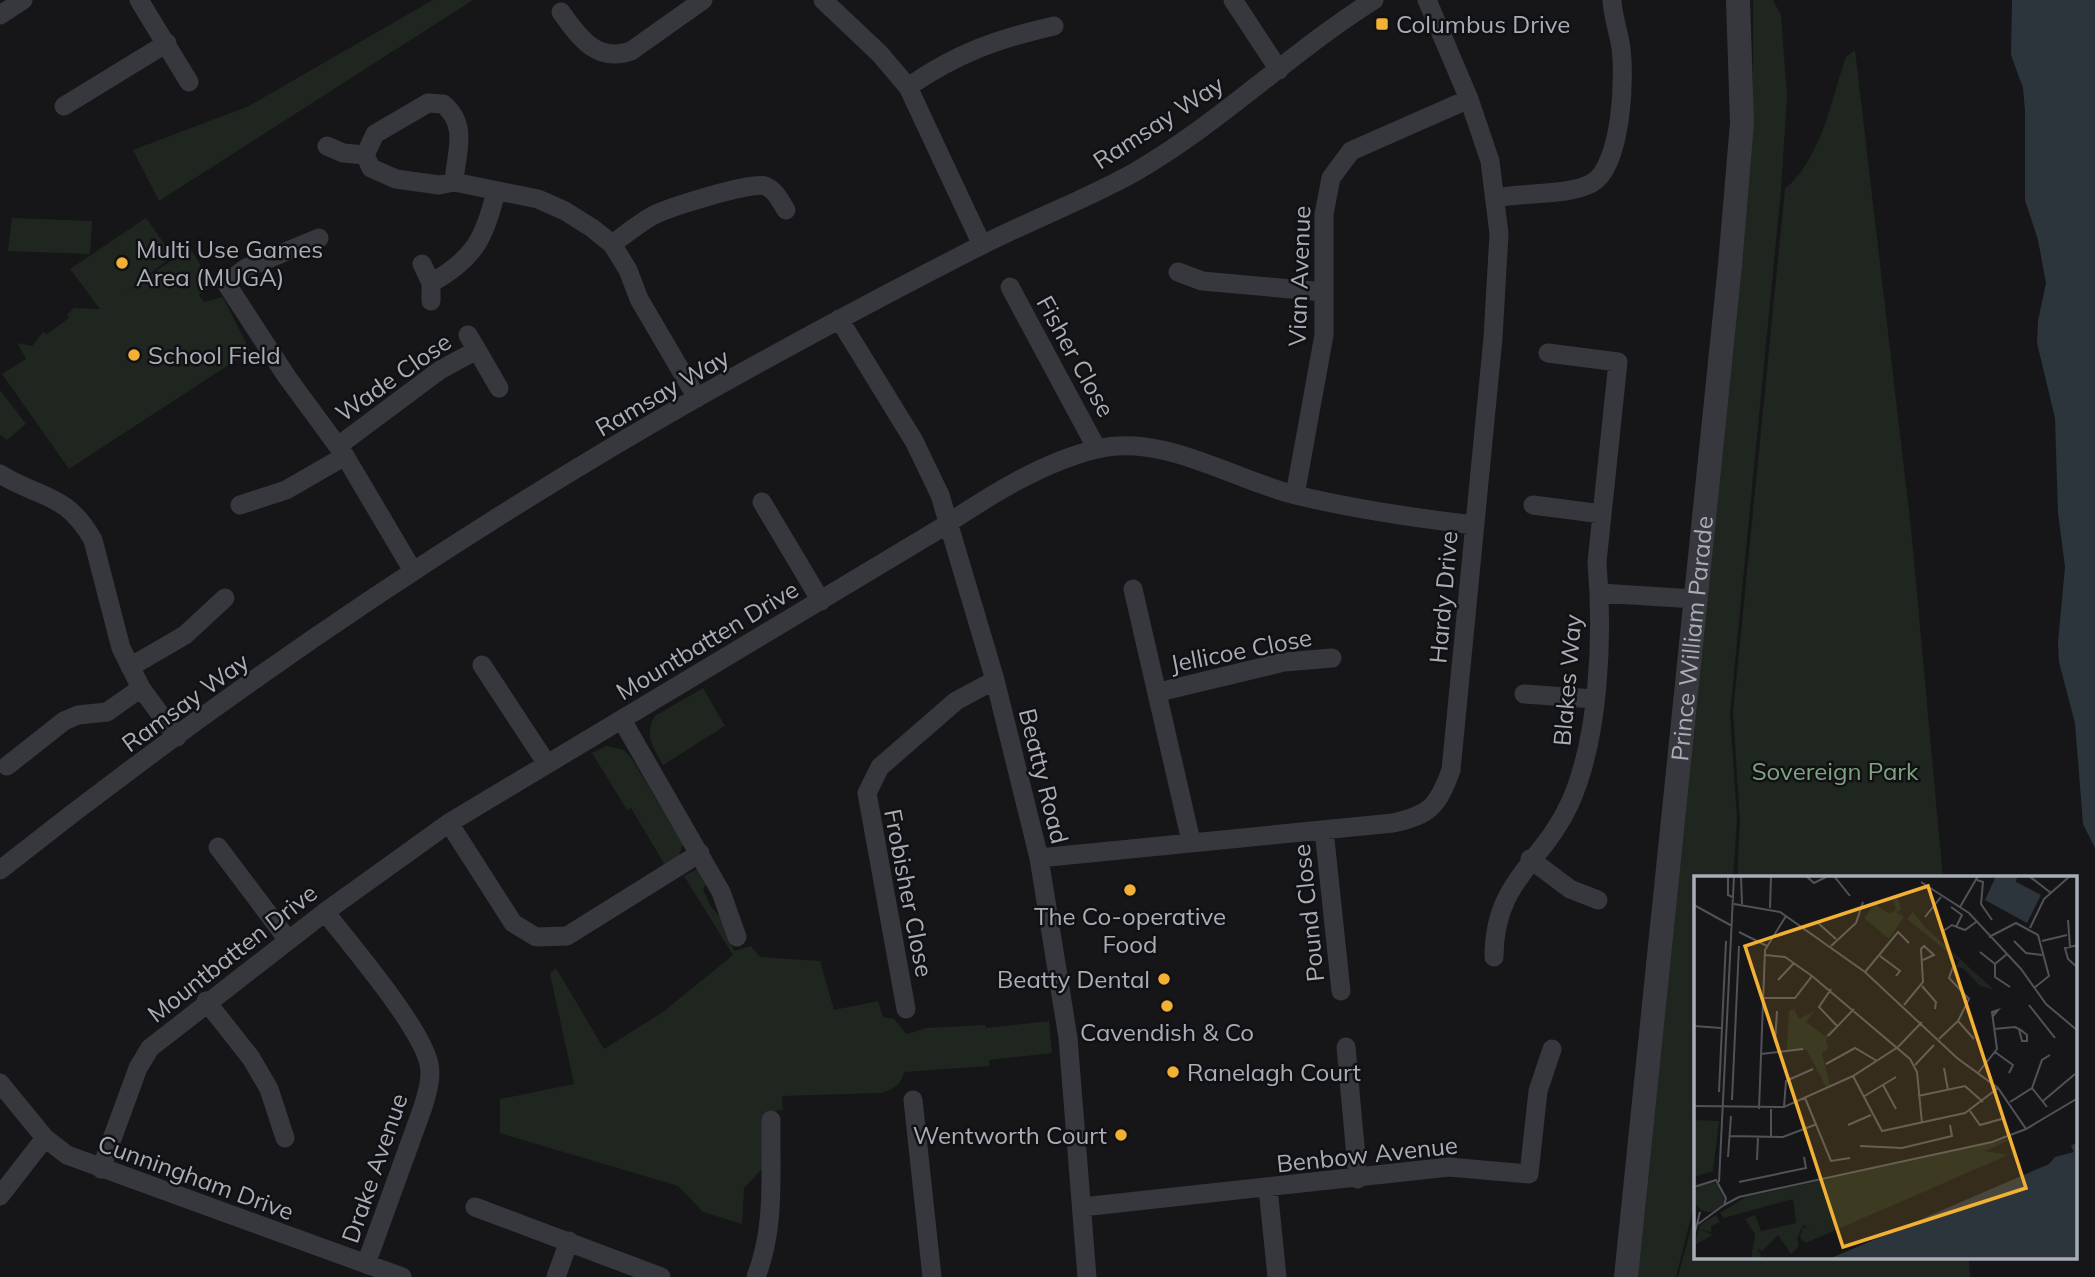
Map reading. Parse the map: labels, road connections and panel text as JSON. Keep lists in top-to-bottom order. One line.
{"streets":{"street":["Ramsay Way","Vian Avenue","Fisher Close","Wade Close","Hardy Drive","Prince William Parade","Mountbatten Drive","Jellicoe Close","Blakes Way","Beatty Road","Frobisher Close","Pound Close","Benbow Avenue","Drake Avenue","Cunningham Drive"]},"crossings":[["Ramsay Way","Wade Close"],["Ramsay Way","Beatty Road"],["Vian Avenue","Hardy Drive"],["Vian Avenue","Mountbatten Drive"],["Fisher Close","Mountbatten Drive"],["Hardy Drive","Mountbatten Drive"],["Hardy Drive","Jellicoe Close"],["Hardy Drive","Beatty Road"],["Hardy Drive","Pound Close"],["Prince William Parade","Blakes Way"],["Mountbatten Drive","Beatty Road"],["Mountbatten Drive","Drake Avenue"],["Mountbatten Drive","Cunningham Drive"],["Beatty Road","Frobisher Close"],["Beatty Road","Benbow Avenue"],["Drake Avenue","Cunningham Drive"]],"parks":["Sovereign Park"],"places":{"transit":["Columbus Drive"],"other":["Multi Use Games Area (MUGA)","School Field","The Co-operative Food","Beatty Dental","Cavendish & Co","Ranelagh Court","Wentworth Court"]}}
